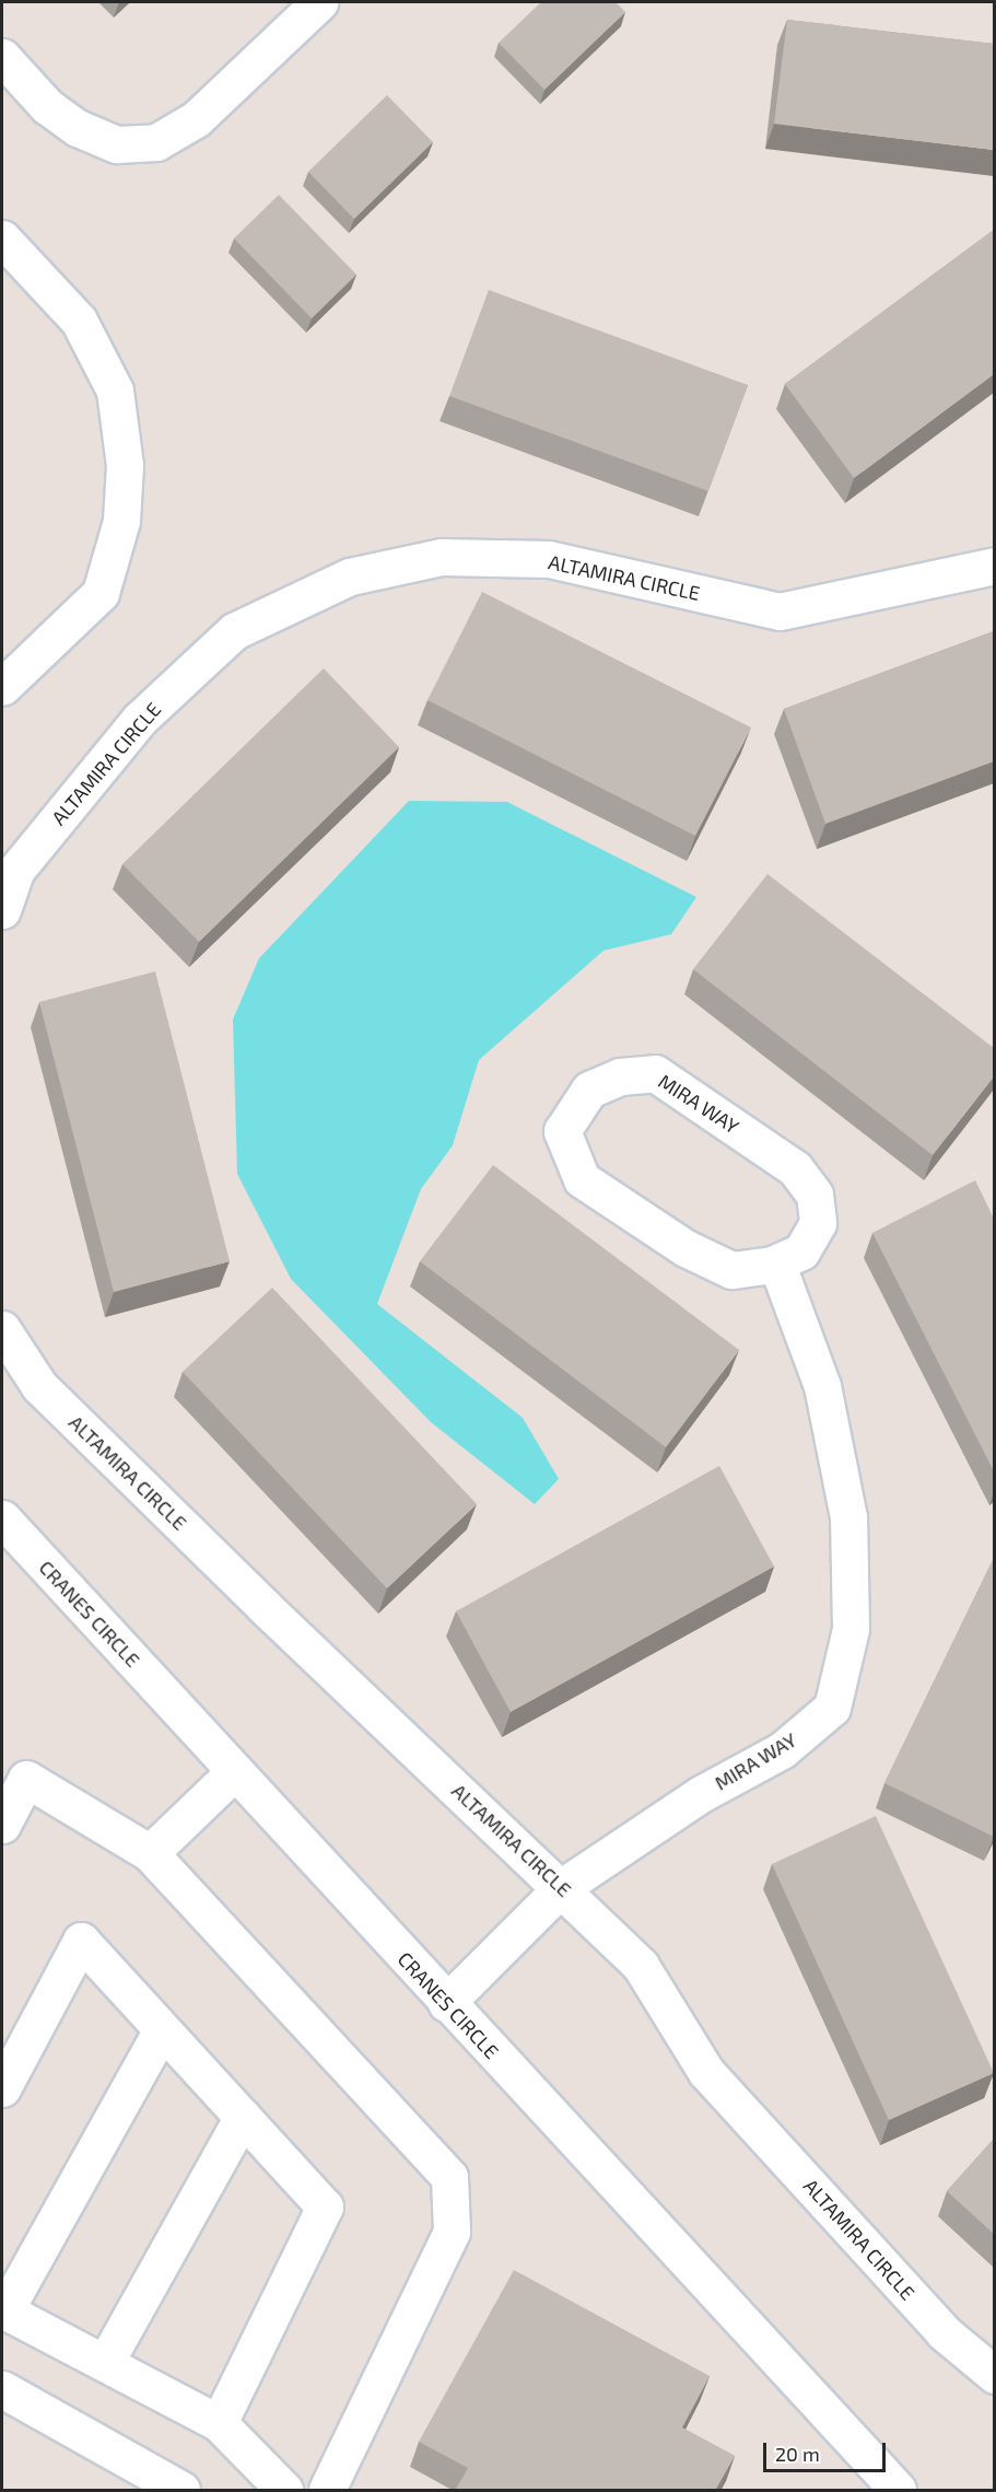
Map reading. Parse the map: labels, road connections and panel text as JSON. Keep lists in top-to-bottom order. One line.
{"streets":{"street":["ALTAMIRA CIRCLE","MIRA WAY","CRANES CIRCLE"]},"crossings":[["ALTAMIRA CIRCLE","MIRA WAY"],["MIRA WAY","CRANES CIRCLE"]],"scale_bar":"20 m"}
